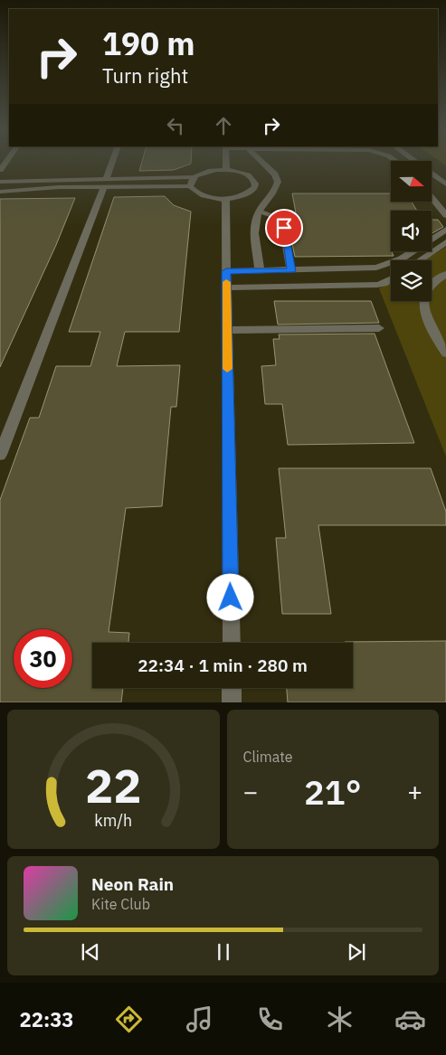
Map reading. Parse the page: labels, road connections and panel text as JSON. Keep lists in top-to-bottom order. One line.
{"north":"right","page":{"turn":["190 m","Turn right"],"limit":"30","trip":"22:34 · 1 min · 280 m","tile":"Climate","heat":["−","21°","+"],"song":["Neon Rain","Kite Club"],"tabs":"22:33","gauge":["22","km/h"]}}
